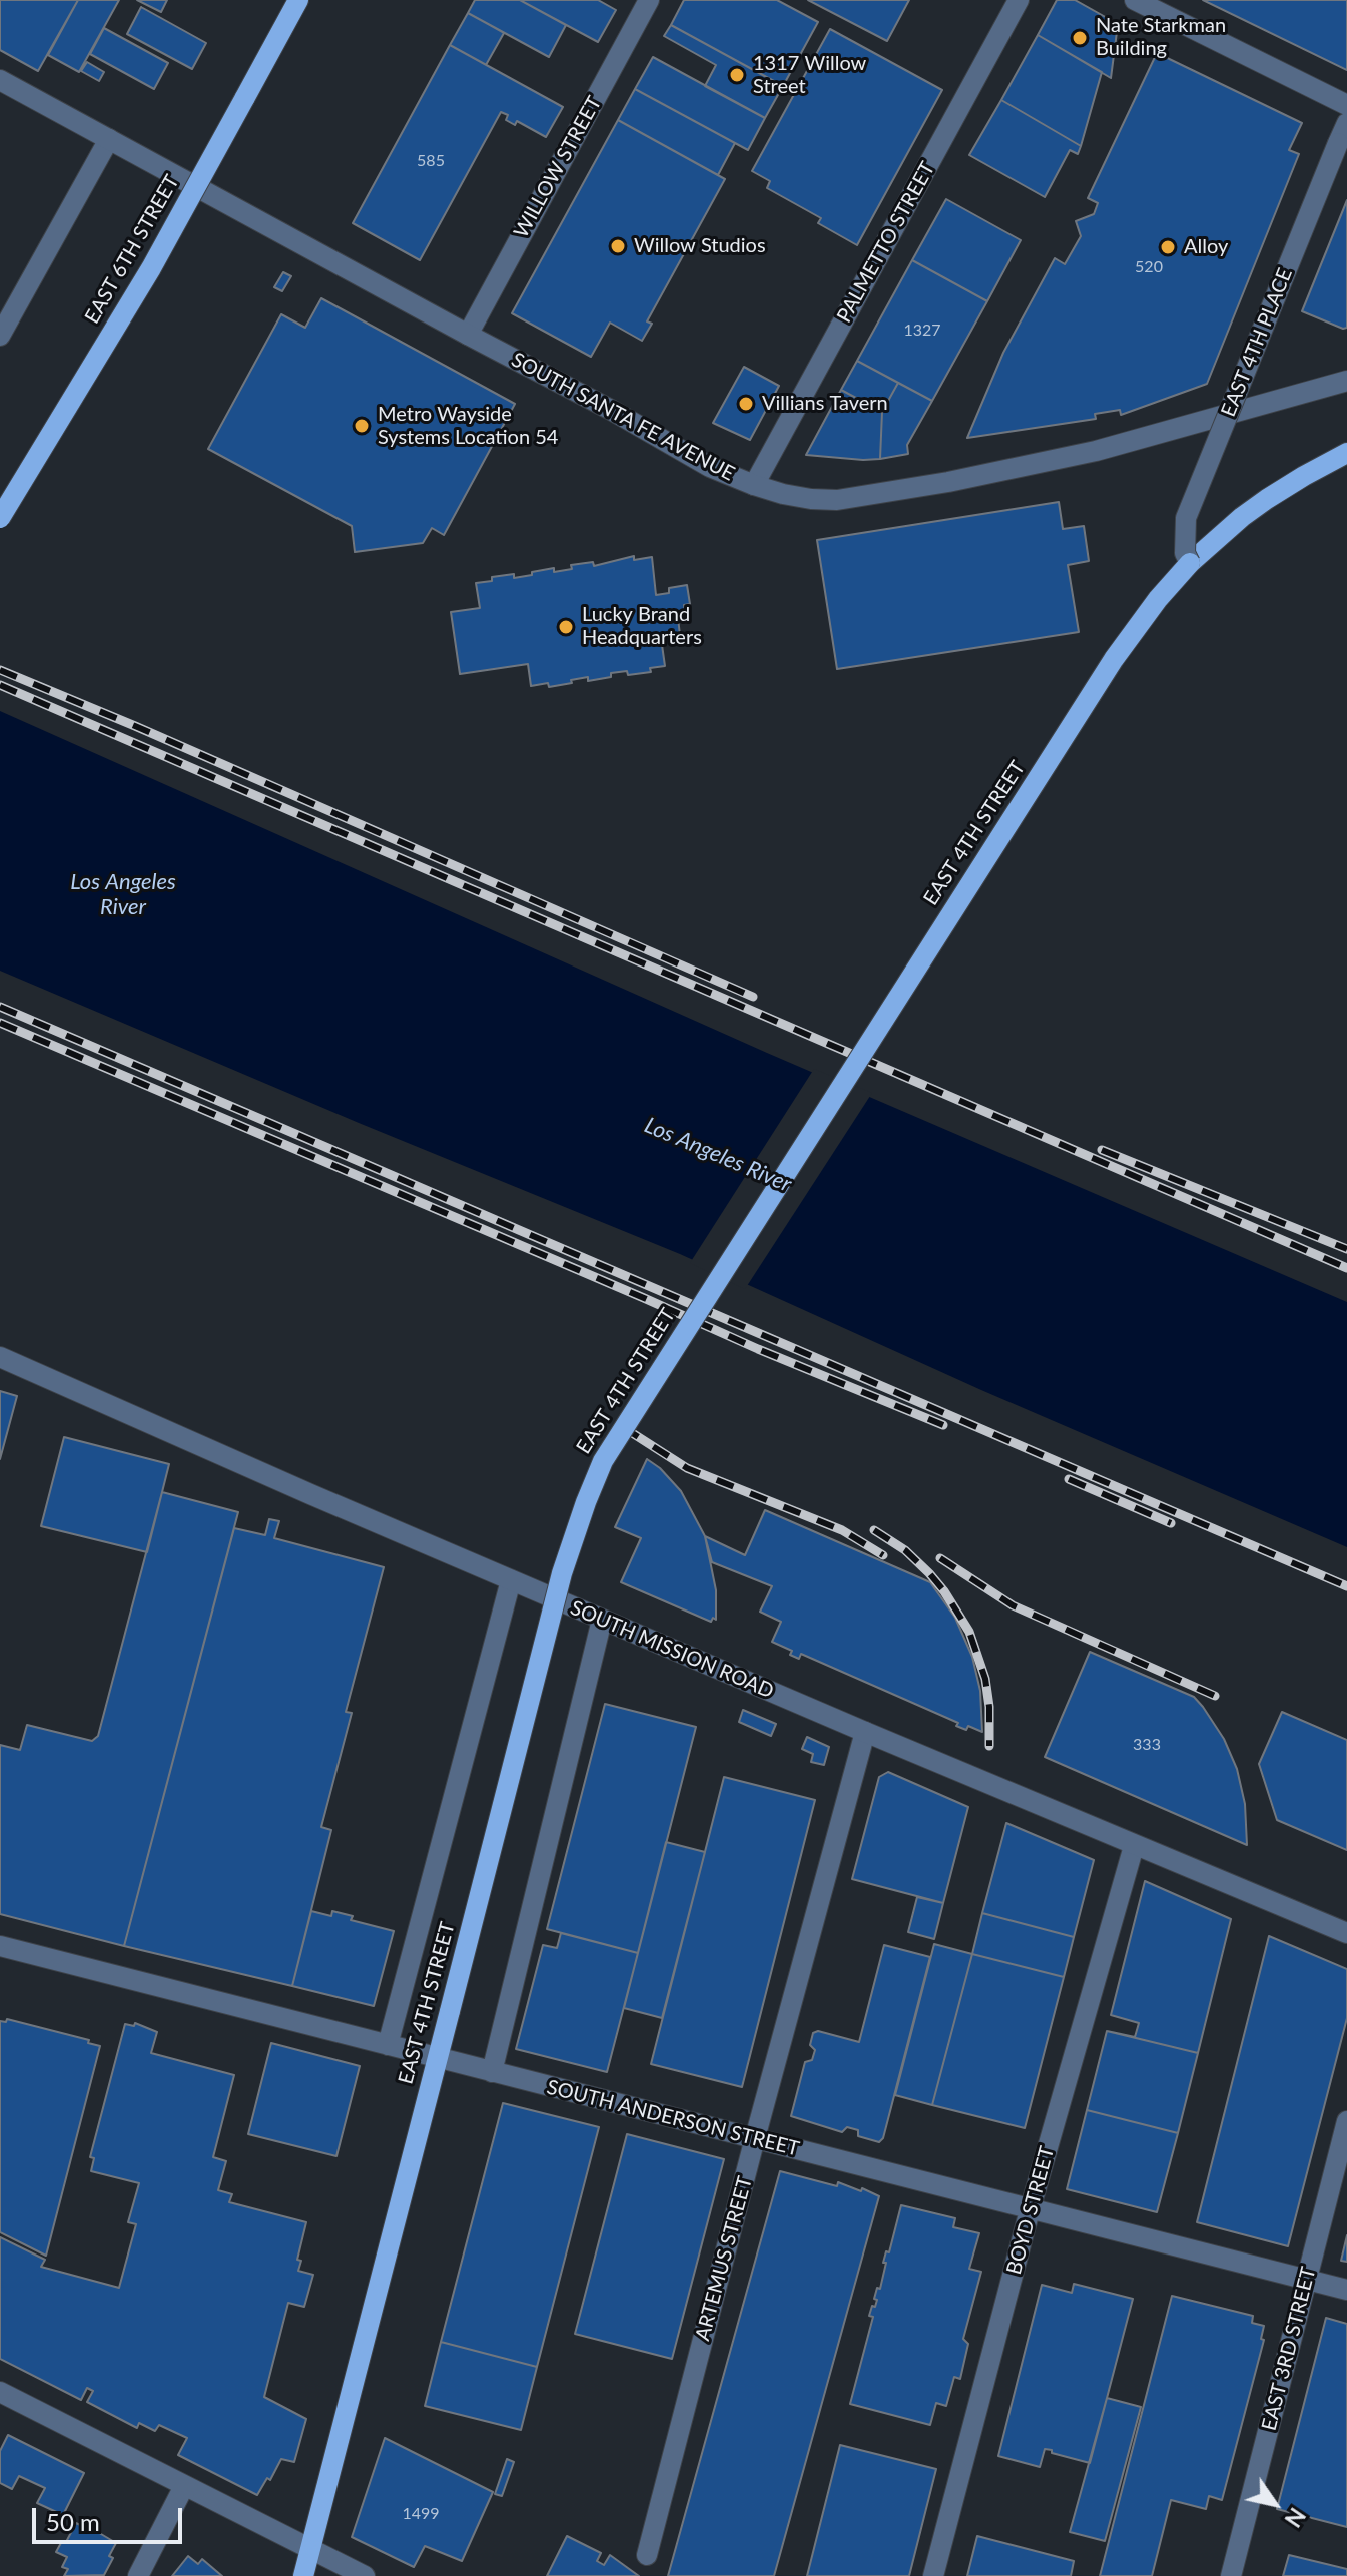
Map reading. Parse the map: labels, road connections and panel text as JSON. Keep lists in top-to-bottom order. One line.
{"streets":{"main road":["EAST 6TH STREET","EAST 4TH STREET"],"street":["WILLOW STREET","PALMETTO STREET","EAST 4TH PLACE","SOUTH SANTA FE AVENUE","SOUTH MISSION ROAD","SOUTH ANDERSON STREET","BOYD STREET","ARTEMUS STREET","EAST 3RD STREET"]},"crossings":[["WILLOW STREET","SOUTH SANTA FE AVENUE"],["PALMETTO STREET","SOUTH SANTA FE AVENUE"],["EAST 4TH PLACE","EAST 4TH STREET"],["EAST 4TH STREET","SOUTH MISSION ROAD"],["EAST 4TH STREET","SOUTH ANDERSON STREET"],["SOUTH MISSION ROAD","BOYD STREET"],["SOUTH MISSION ROAD","ARTEMUS STREET"],["SOUTH ANDERSON STREET","BOYD STREET"],["SOUTH ANDERSON STREET","ARTEMUS STREET"],["SOUTH ANDERSON STREET","EAST 3RD STREET"]],"water":["Los Angeles River"],"places":["Nate Starkman Building","1317 Willow Street","Willow Studios","Alloy","Villians Tavern","Metro Wayside Systems Location 54","Lucky Brand Headquarters"],"house_numbers":["585","520","1327","333","1499"],"scale_bar":"50 m","north":"bottom right"}
